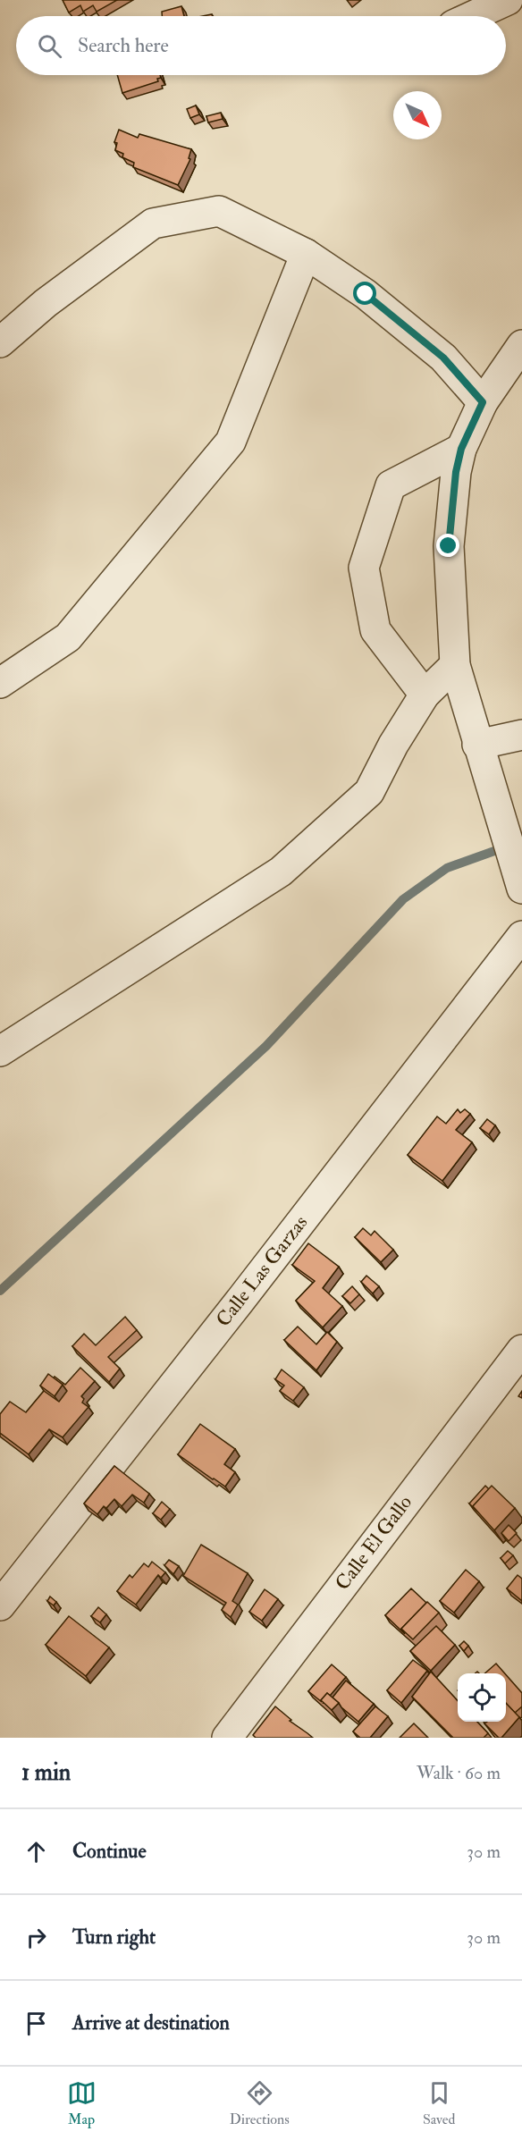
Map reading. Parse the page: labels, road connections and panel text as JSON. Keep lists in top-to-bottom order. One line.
{"streets":{"street":["Calle Las Garzas","Calle El Gallo"]},"north":"bottom right","page":{"search":"Search here","heading":["1 min","Walk · 60 m"],"list":[["Continue","30 m"],["Turn right","30 m"],"Arrive at destination"],"nav":["Map","Directions","Saved"]}}
